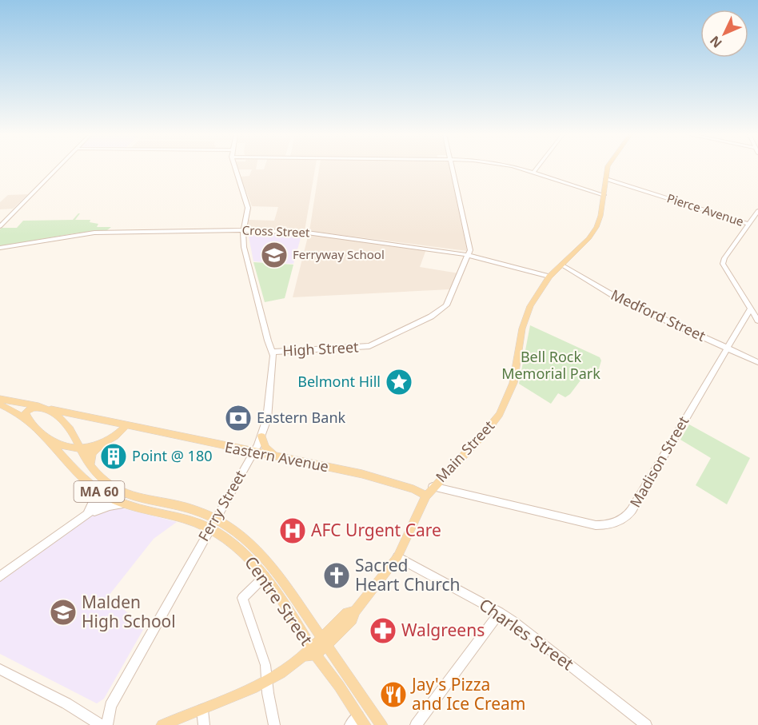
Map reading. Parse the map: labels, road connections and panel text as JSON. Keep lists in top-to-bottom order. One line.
{"streets":{"main road":["Main Street","Eastern Avenue","MA 60","Centre Street"],"street":["Pierce Avenue","Cross Street","Medford Street","High Street","Madison Street","Ferry Street","Charles Street"]},"crossings":[["Pierce Avenue","Main Street"],["Cross Street","High Street"],["Cross Street","Main Street"],["Cross Street","Ferry Street"],["Medford Street","Main Street"],["Medford Street","Madison Street"],["High Street","Ferry Street"],["Main Street","Eastern Avenue"],["Main Street","Madison Street"],["Main Street","Centre Street"],["Main Street","Charles Street"],["Eastern Avenue","Ferry Street"],["Eastern Avenue","Centre Street"],["Ferry Street","Centre Street"]],"parks":["Bell Rock Memorial Park"],"places":{"school or university":["Ferryway School","Malden High School"],"place":["Belmont Hill"],"bank":["Eastern Bank"],"building":["Point @ 180"],"hospital":["AFC Urgent Care"],"church":["Sacred Heart Church"],"pharmacy":["Walgreens"],"restaurant":["Jay's Pizza and Ice Cream"]},"north":"bottom left"}
